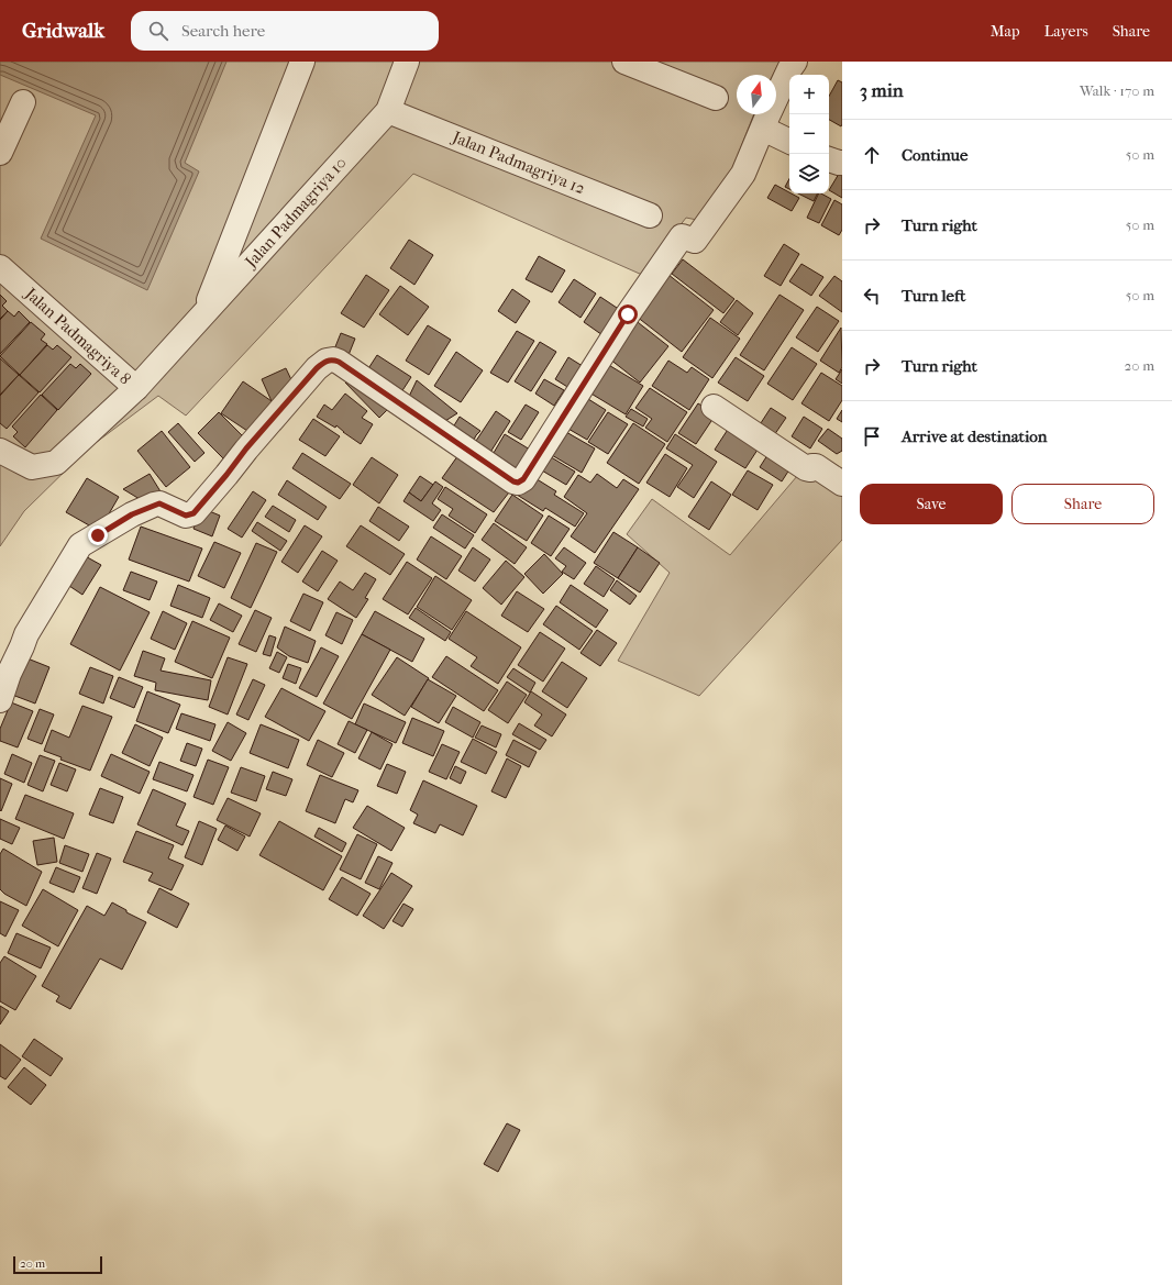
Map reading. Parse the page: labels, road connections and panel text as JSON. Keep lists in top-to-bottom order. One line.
{"streets":{"street":["Jalan Padmagriya 12","Jalan Padmagriya 10","Jalan Padmagriya 8"]},"crossings":[["Jalan Padmagriya 12","Jalan Padmagriya 10"],["Jalan Padmagriya 10","Jalan Padmagriya 8"]],"scale_bar":"20 m","north":"top","page":{"header":"Gridwalk","search":"Search here","nav":["Map","Layers","Share"],"heading":["3 min","Walk · 170 m"],"map_buttons":["+","−"],"list":[["Continue","50 m"],["Turn right","50 m"],["Turn left","50 m"],["Turn right","20 m"],"Arrive at destination"],"buttons":["Save","Share"],"scale":"20 m"}}
